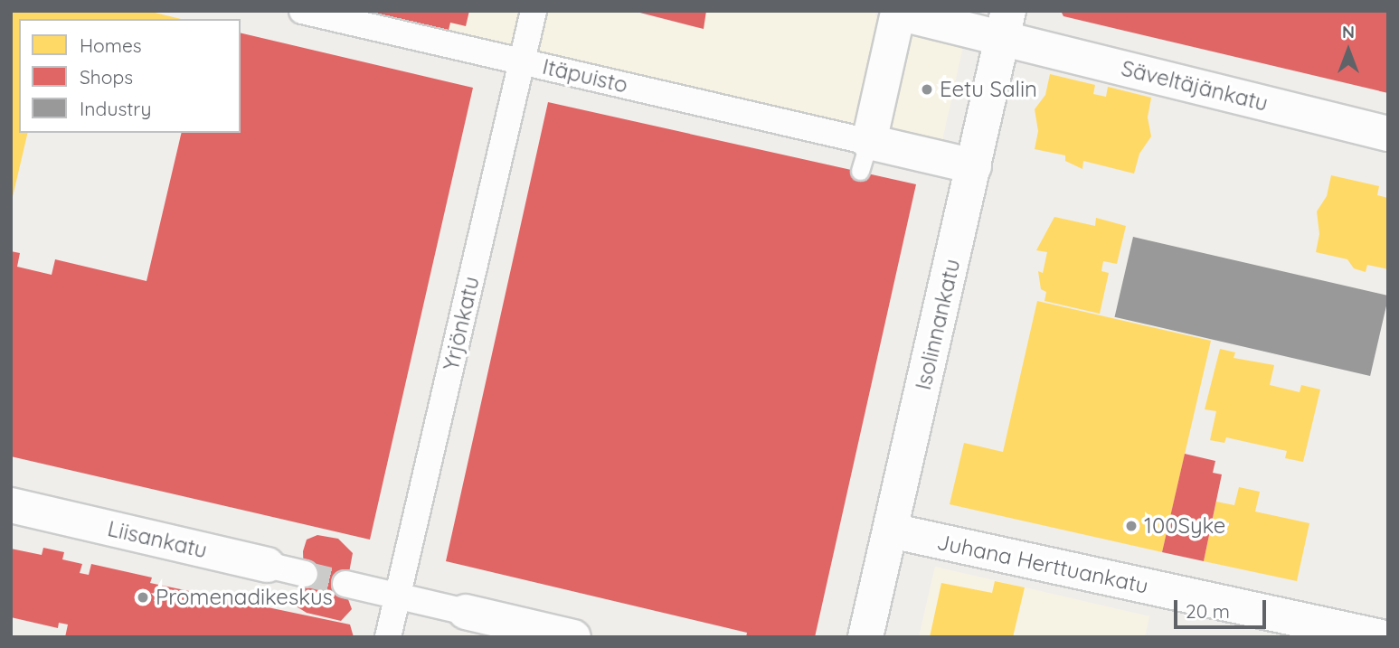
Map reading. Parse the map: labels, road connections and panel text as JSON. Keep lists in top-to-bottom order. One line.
{"streets":{"street":["Itäpuisto","Säveltäjänkatu","Yrjönkatu","Isolinnankatu","Liisankatu","Juhana Herttuankatu"]},"crossings":[["Itäpuisto","Yrjönkatu"],["Itäpuisto","Isolinnankatu"],["Säveltäjänkatu","Isolinnankatu"],["Isolinnankatu","Juhana Herttuankatu"]],"places":["Eetu Salin","100Syke","Promenadikeskus"],"legend":["Homes","Shops","Industry"],"scale_bar":"20 m","north":"top"}
